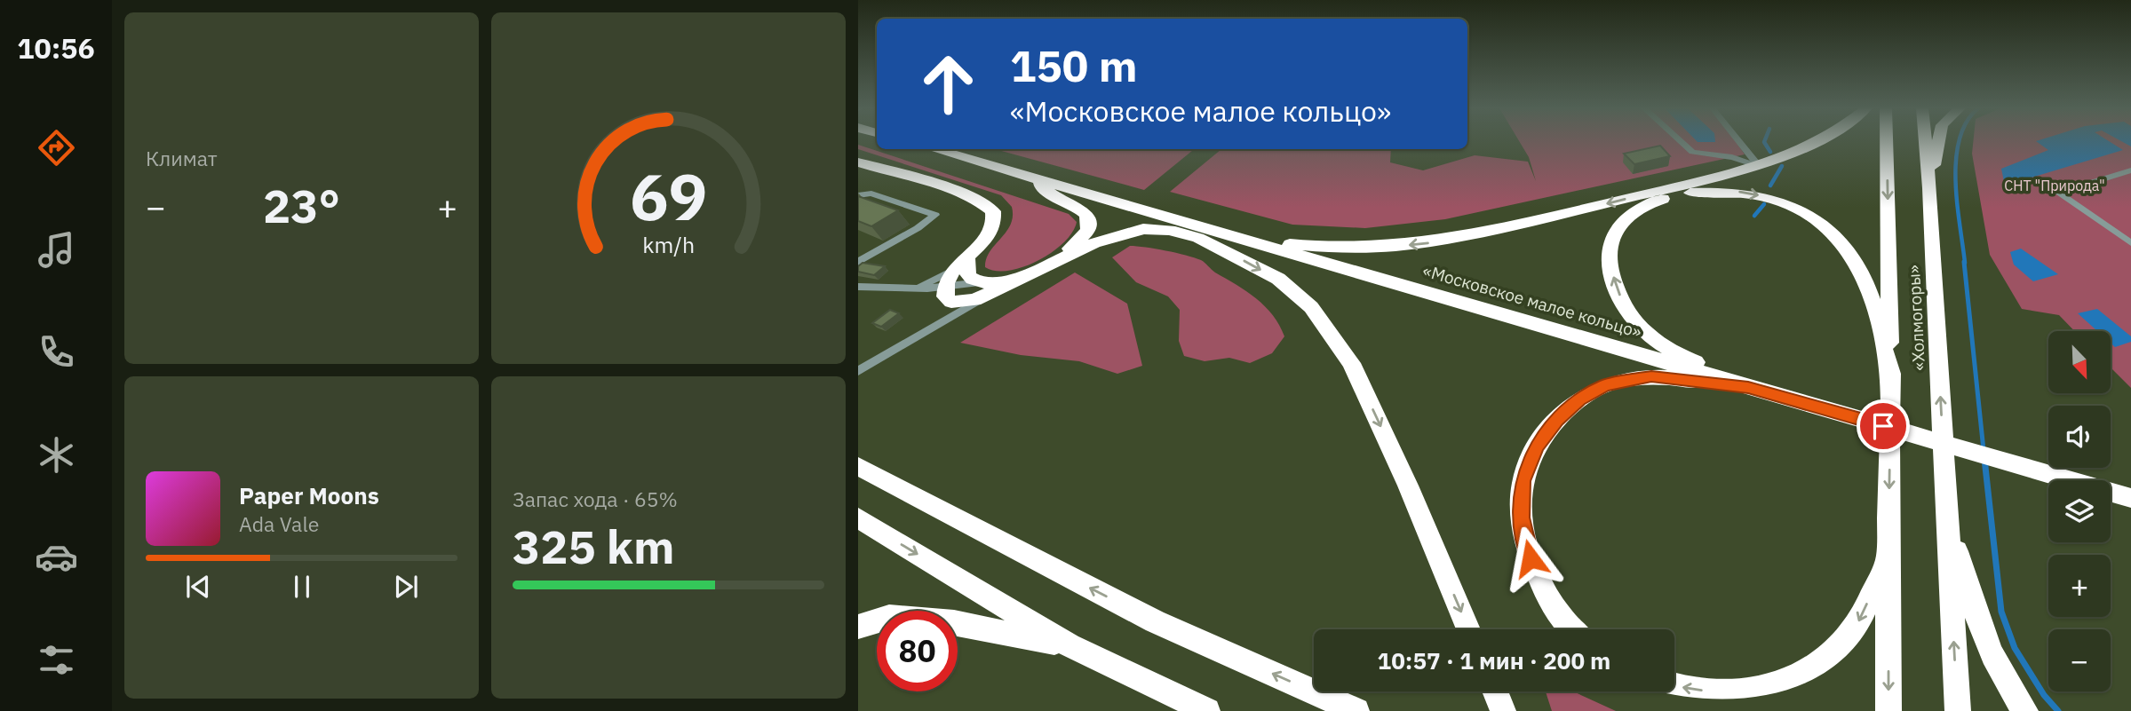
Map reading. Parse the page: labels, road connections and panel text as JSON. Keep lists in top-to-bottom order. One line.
{"streets":{"highway":["«Московское малое кольцо»","«Холмогоры»"]},"parks":["СНТ \"Природа\""],"north":"bottom right","page":{"tabs":"10:56","tile":["Климат",["Запас хода · 65%","325 km"]],"turn":["150 m","«Московское малое кольцо»"],"heat":["−","23°","+"],"map_buttons":["+","−"],"song":["Paper Moons","Ada Vale"],"limit":"80","trip":"10:57 · 1 мин · 200 m","gauge":["69","km/h"]}}
